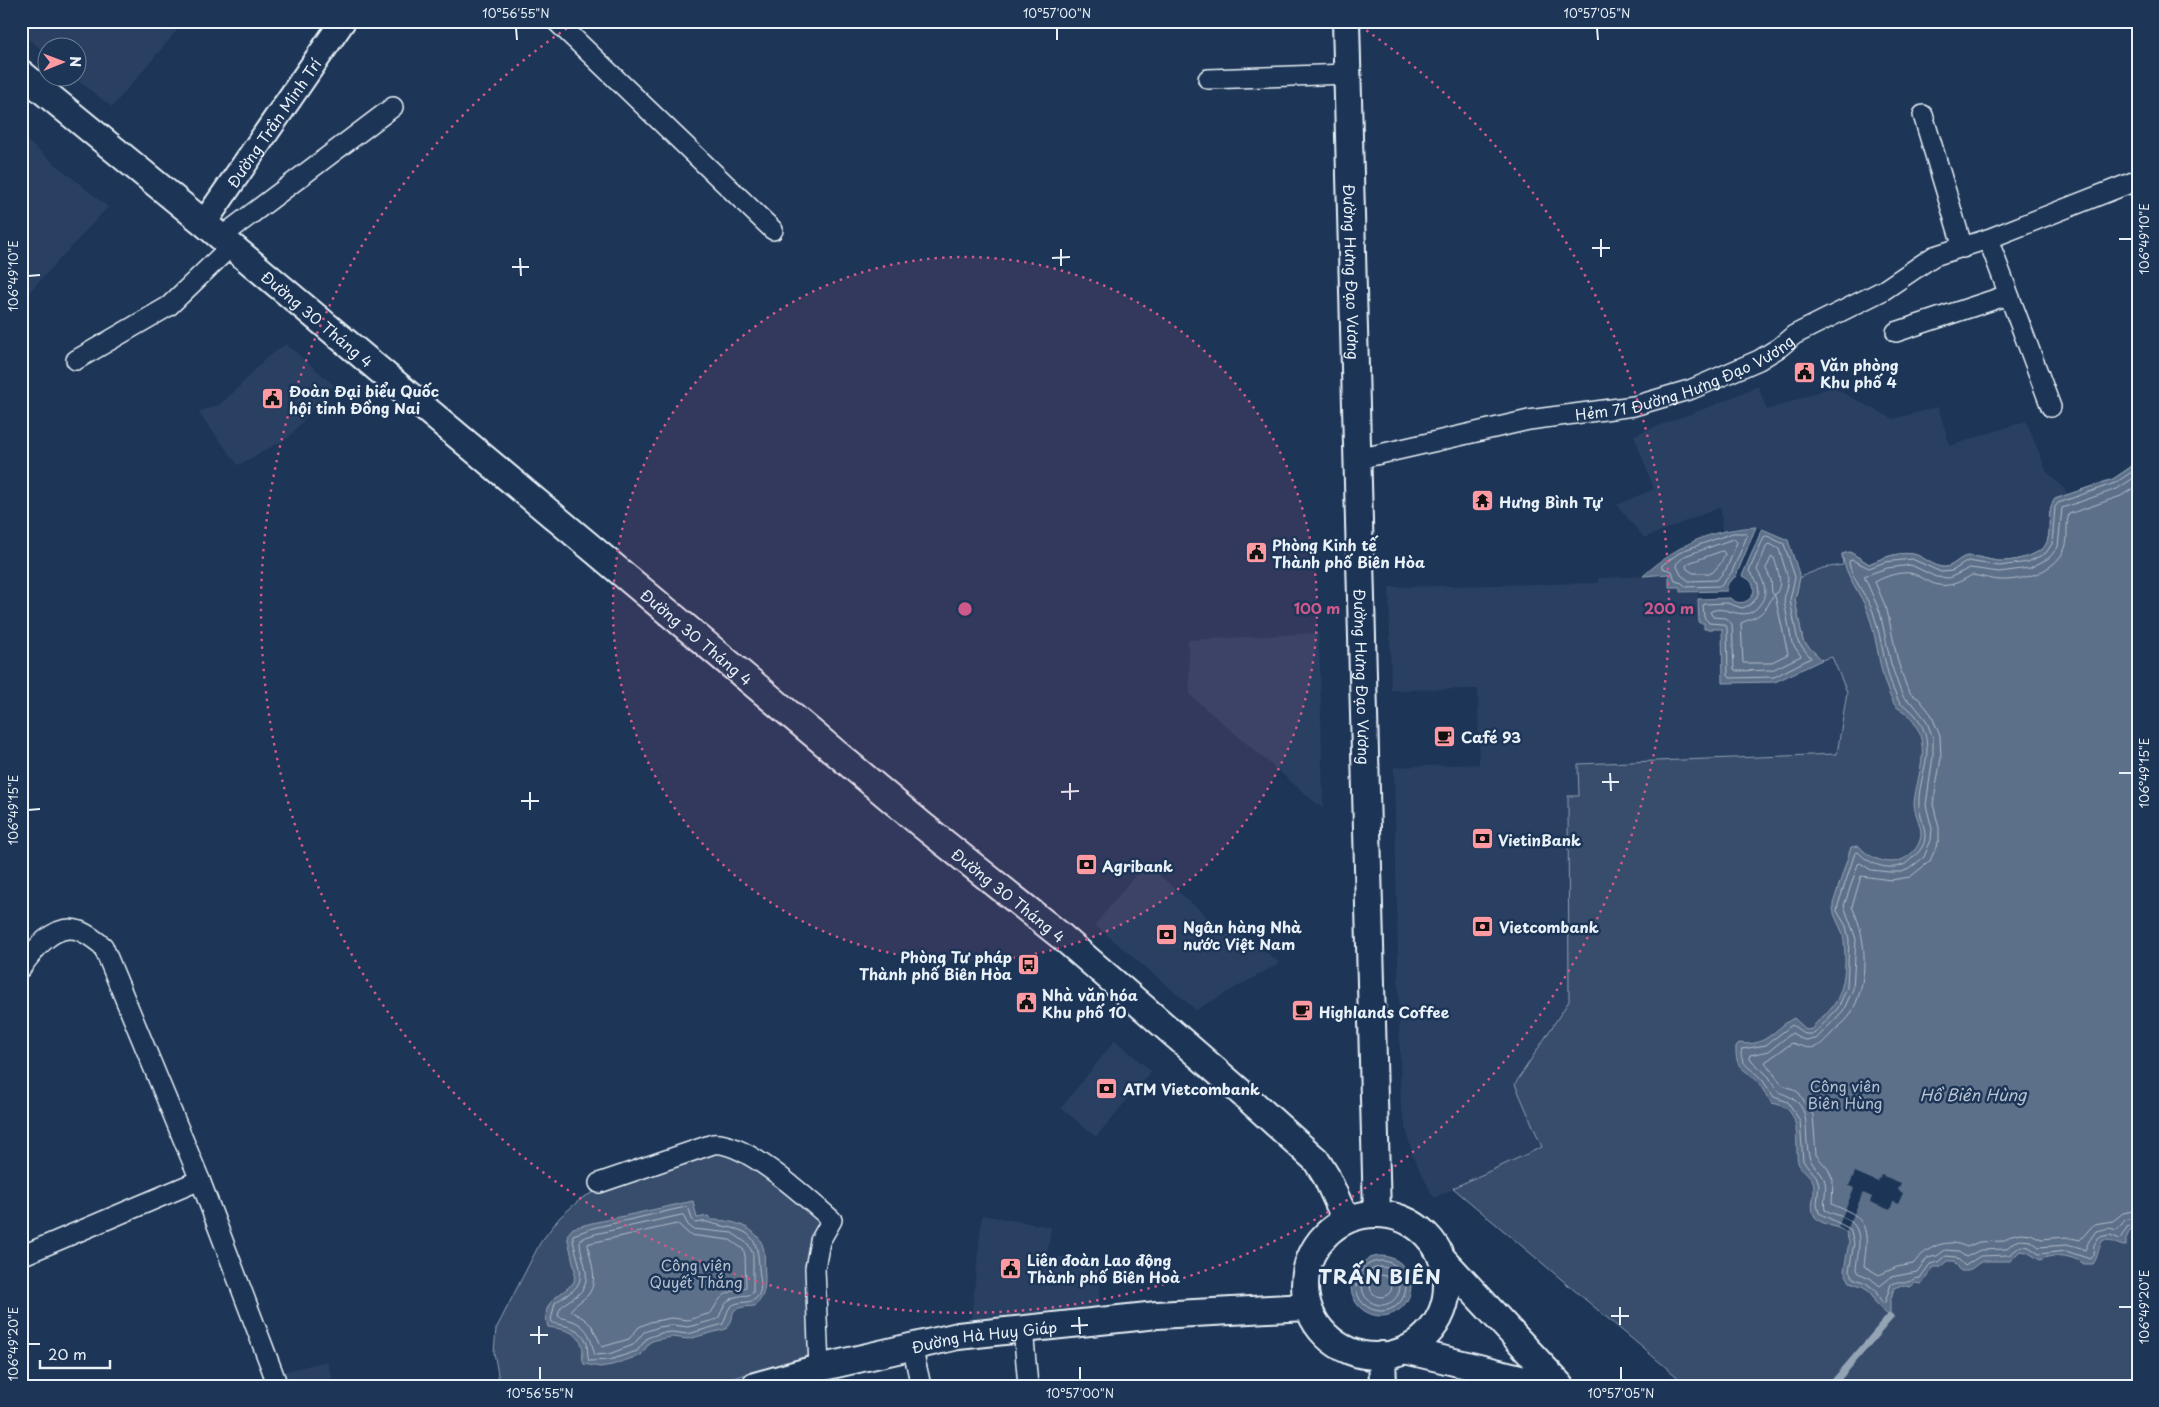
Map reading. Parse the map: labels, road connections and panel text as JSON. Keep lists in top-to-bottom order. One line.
{"streets":{"main road":["Đường Hưng Đạo Vương","Đường 30 Tháng 4","Đường Hà Huy Giáp"],"street":["Đường Trần Minh Trí","Hẻm 71 Đường Hưng Đạo Vương"]},"crossings":[["Đường Trần Minh Trí","Đường 30 Tháng 4"],["Đường Hưng Đạo Vương","Đường 30 Tháng 4"],["Đường Hưng Đạo Vương","Hẻm 71 Đường Hưng Đạo Vương"],["Đường Hưng Đạo Vương","Đường Hà Huy Giáp"],["Đường 30 Tháng 4","Đường Hà Huy Giáp"]],"districts":["TRẤN BIÊN"],"water":["Hồ Biên Hùng"],"parks":["Công viên Biên Hùng","Công viên Quyết Thắng"],"places":{"public building":["Văn phòng Khu phố 4","Đoàn Đại biểu Quốc hội tỉnh Đồng Nai","Phòng Kinh tế Thành phố Biên Hòa","Nhà văn hóa Khu phố 10","Liên đoàn Lao động Thành phố Biên Hoà"],"temple":["Hưng Bình Tự"],"cafe":["Café 93","Highlands Coffee"],"bank":["VietinBank","Agribank","Vietcombank","Ngân hàng Nhà nước Việt Nam","ATM Vietcombank"],"bus stop":["Phòng Tư pháp Thành phố Biên Hòa"]},"scale_bar":"20 m","north":"right","coordinates":["10°56'55\"N","10°57'00\"N","10°57'05\"N","106°49'10\"E","106°49'15\"E","106°49'20\"E"],"rings":["100 m","200 m"]}
